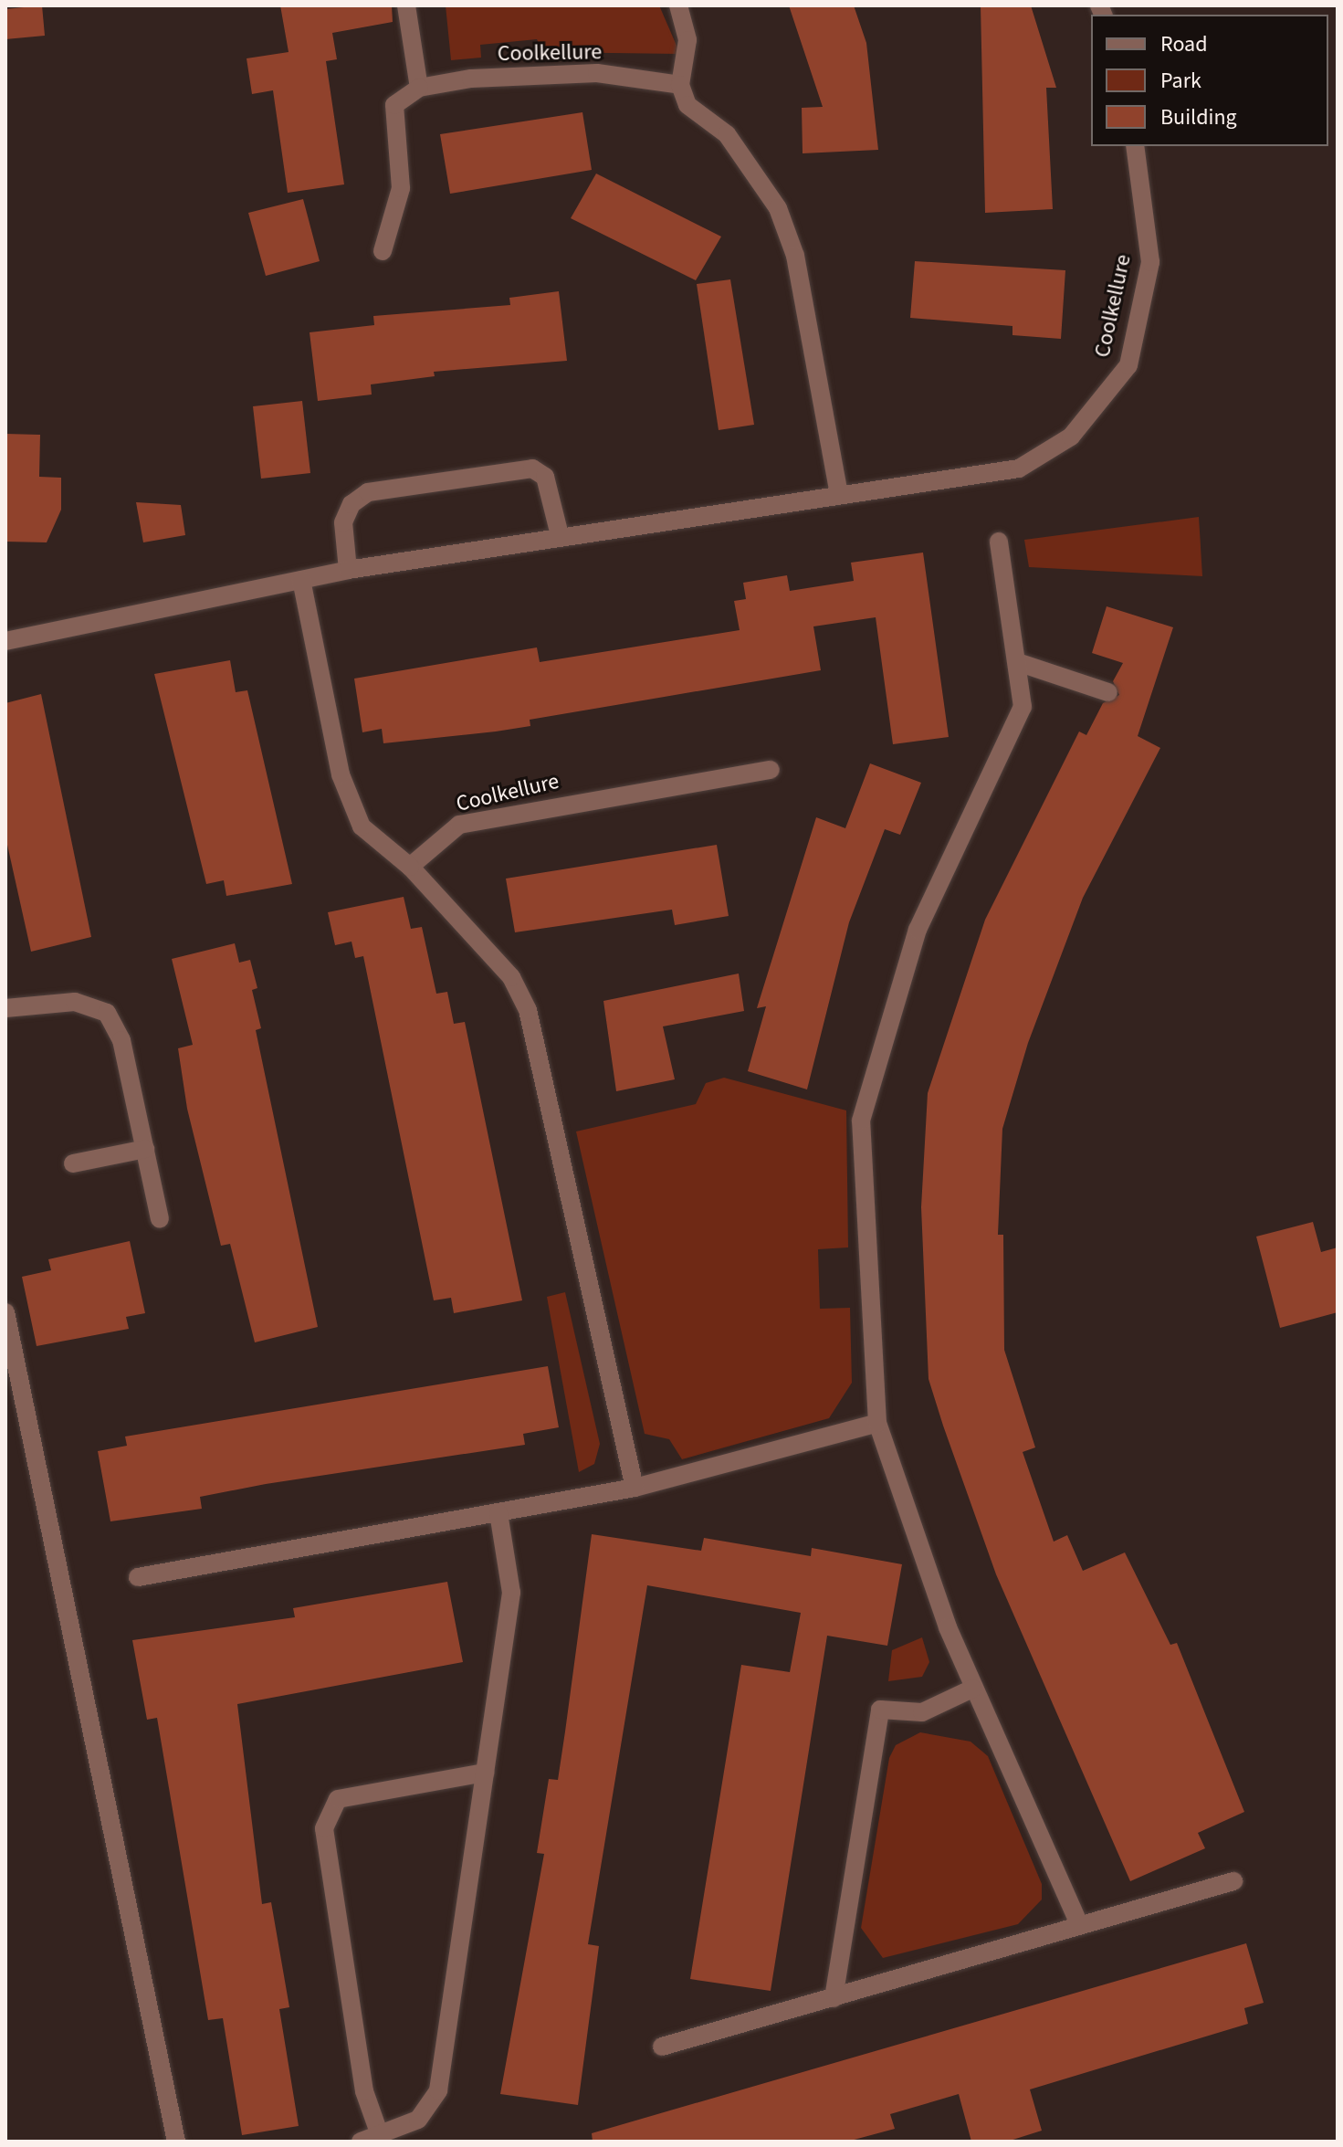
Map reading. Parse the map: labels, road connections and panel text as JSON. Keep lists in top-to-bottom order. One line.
{"streets":{"street":["Coolkellure"]},"legend":["Road","Park","Building"]}
